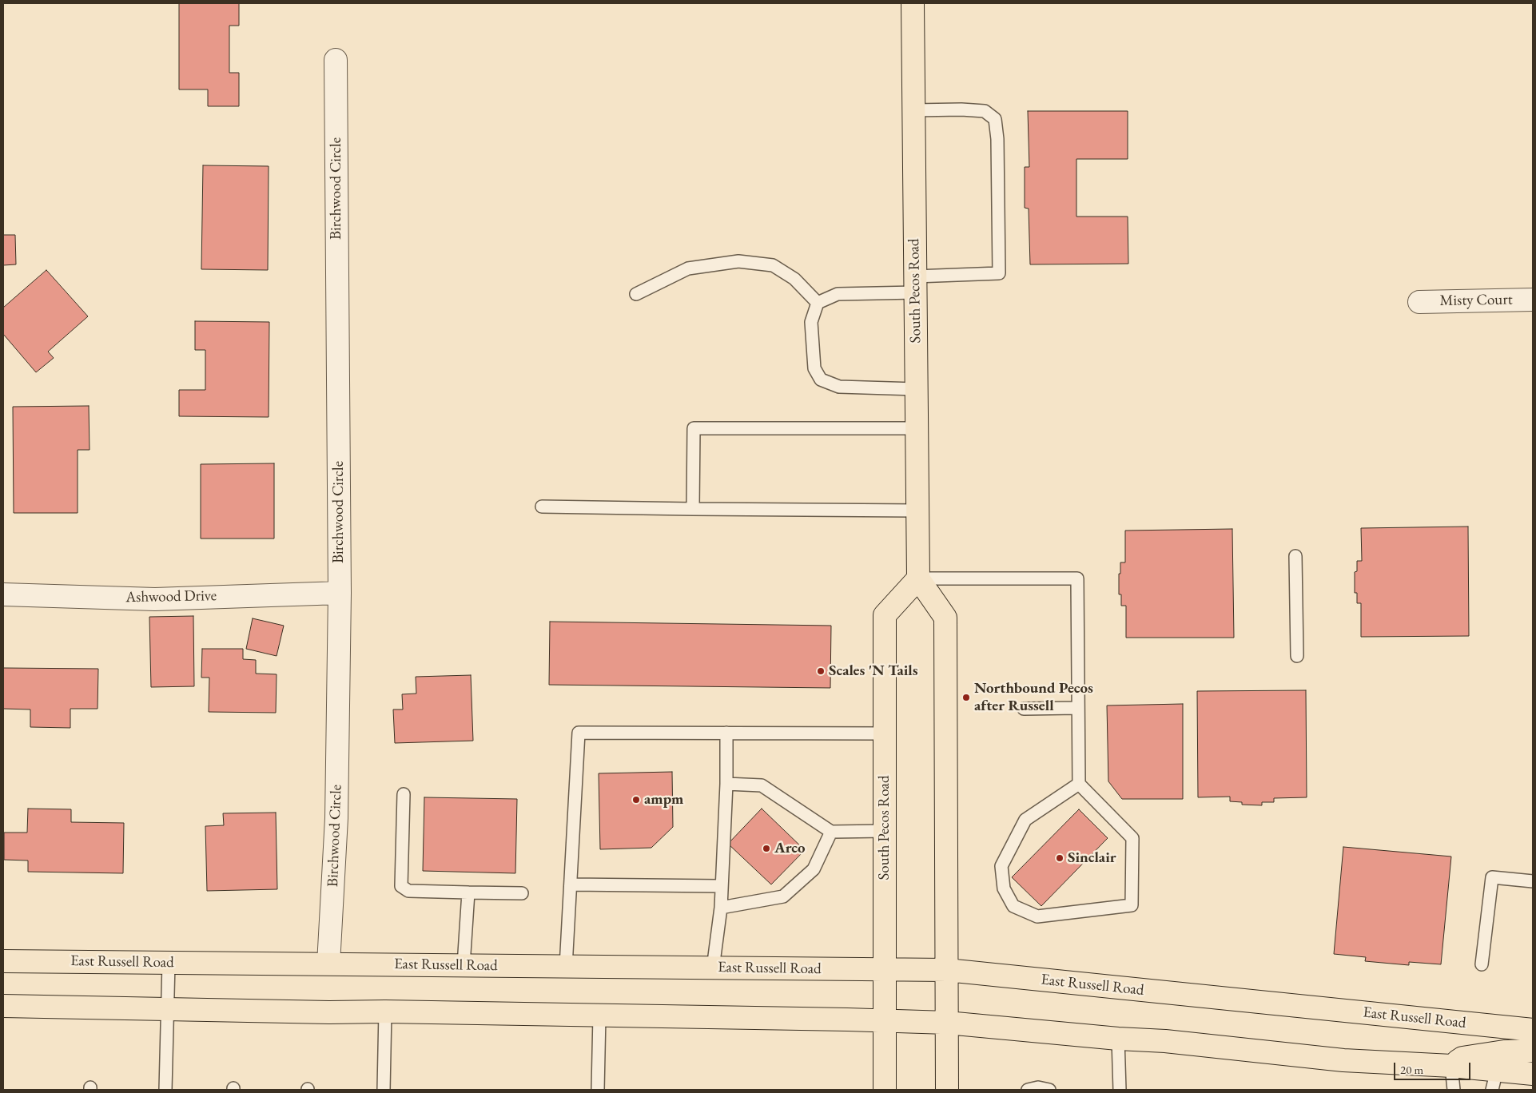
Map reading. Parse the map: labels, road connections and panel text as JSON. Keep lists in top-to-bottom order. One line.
{"streets":{"main road":["South Pecos Road","East Russell Road"],"street":["Birchwood Circle","Misty Court","Ashwood Drive"]},"crossings":[["Birchwood Circle","Ashwood Drive"],["Birchwood Circle","East Russell Road"],["South Pecos Road","East Russell Road"]],"places":["Scales 'N Tails","Northbound Pecos after Russell","ampm","Arco","Sinclair"],"scale_bar":"20 m"}
